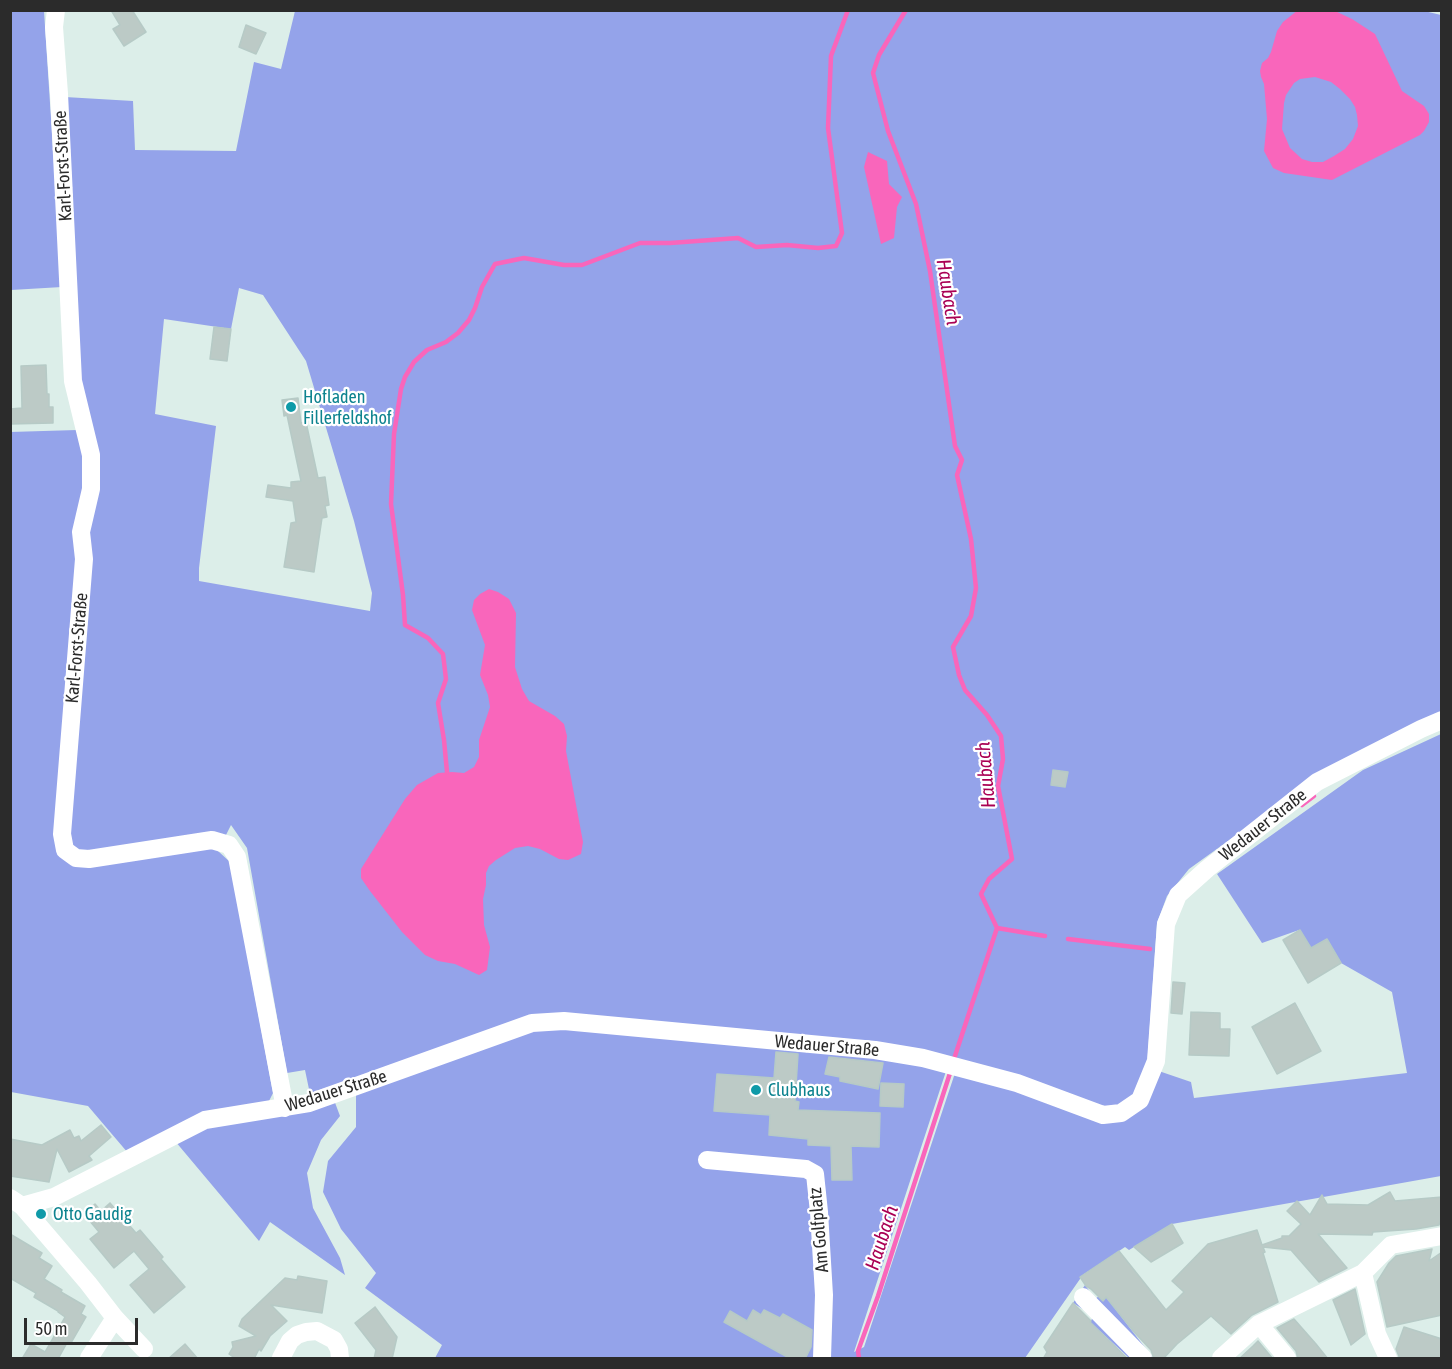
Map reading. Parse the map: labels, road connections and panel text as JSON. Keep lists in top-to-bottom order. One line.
{"streets":{"street":["Karl-Forst-Straße","Wedauer Straße","Am Golfplatz"]},"crossings":[["Karl-Forst-Straße","Wedauer Straße"]],"water":["Haubach"],"places":["Hofladen Fillerfeldshof","Clubhaus","Otto Gaudig"],"scale_bar":"50 m"}
